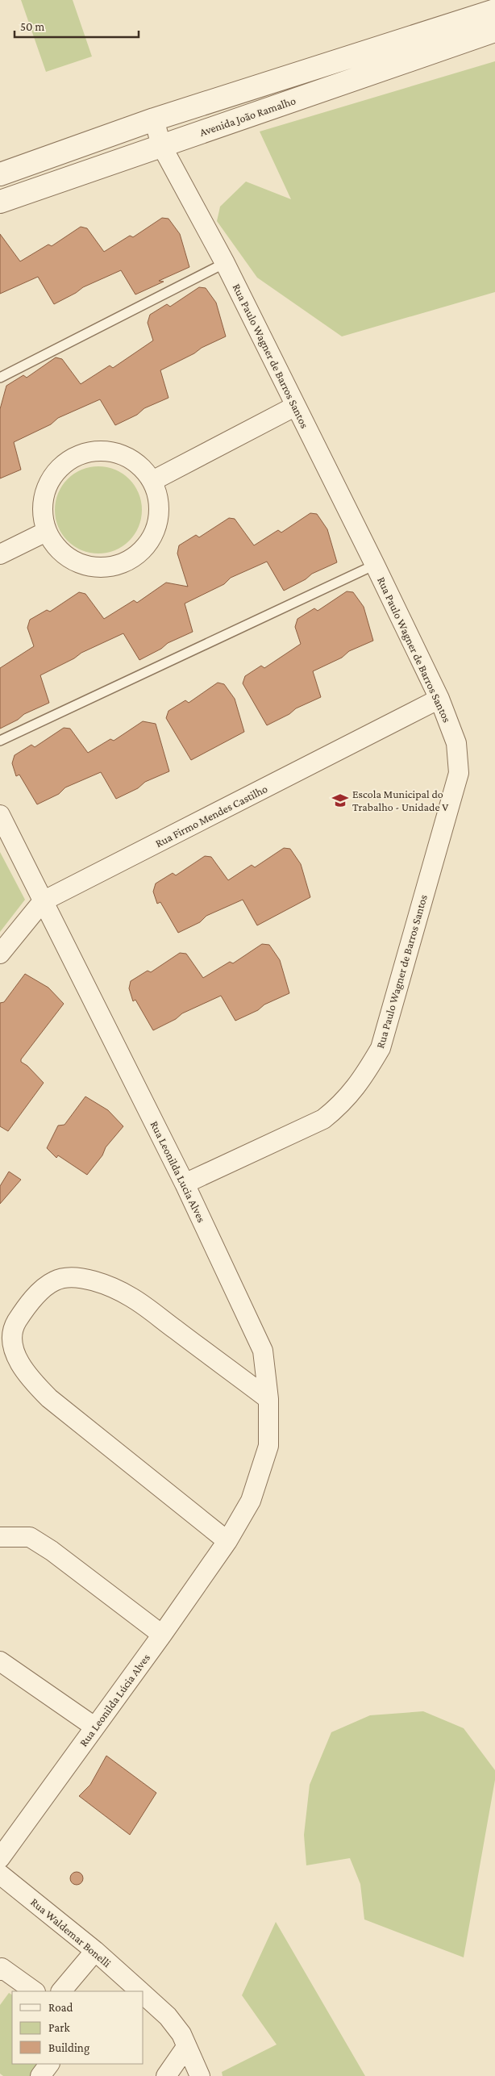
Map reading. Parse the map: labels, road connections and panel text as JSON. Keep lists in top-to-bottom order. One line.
{"streets":{"street":["Avenida João Ramalho","Rua Paulo Wagner de Barros Santos","Rua Firmo Mendes Castilho","Rua Leonilda Lucia Alves","Rua Leonilda Lúcia Alves","Rua Waldemar Bonelli"]},"crossings":[["Avenida João Ramalho","Rua Paulo Wagner de Barros Santos"],["Rua Paulo Wagner de Barros Santos","Rua Firmo Mendes Castilho"],["Rua Paulo Wagner de Barros Santos","Rua Leonilda Lucia Alves"],["Rua Firmo Mendes Castilho","Rua Leonilda Lucia Alves"],["Rua Leonilda Lucia Alves","Rua Leonilda Lúcia Alves"]],"places":{"school or university":["Escola Municipal do Trabalho - Unidade V"]},"legend":["Road","Park","Building"],"scale_bar":"50 m"}
